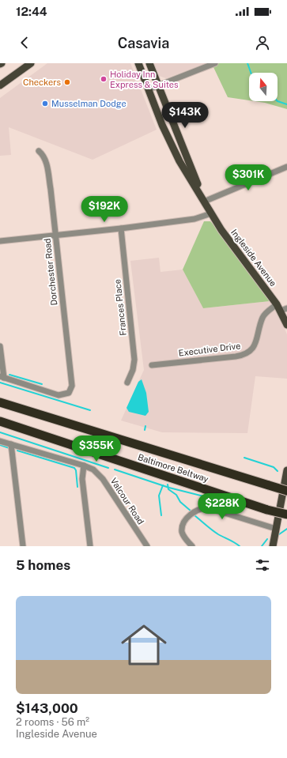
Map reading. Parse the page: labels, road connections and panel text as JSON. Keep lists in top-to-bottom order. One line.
{"streets":{"highway":["Baltimore Beltway"],"main road":["Ingleside Avenue"],"street":["Dorchester Road","Frances Place","Executive Drive","Valcour Road"]},"crossings":[["Ingleside Avenue","Executive Drive"]],"places":["Holiday Inn Express & Suites","Checkers","Musselman Dodge"],"north":"top","page":{"status":"12:44","header":"Casavia","price":["$143K","$301K","$192K","$355K","$228K"],"heading":"5 homes","list":[{"name":"$143,000","note":"2 rooms · 56 m² · Ingleside Avenue"}]}}
